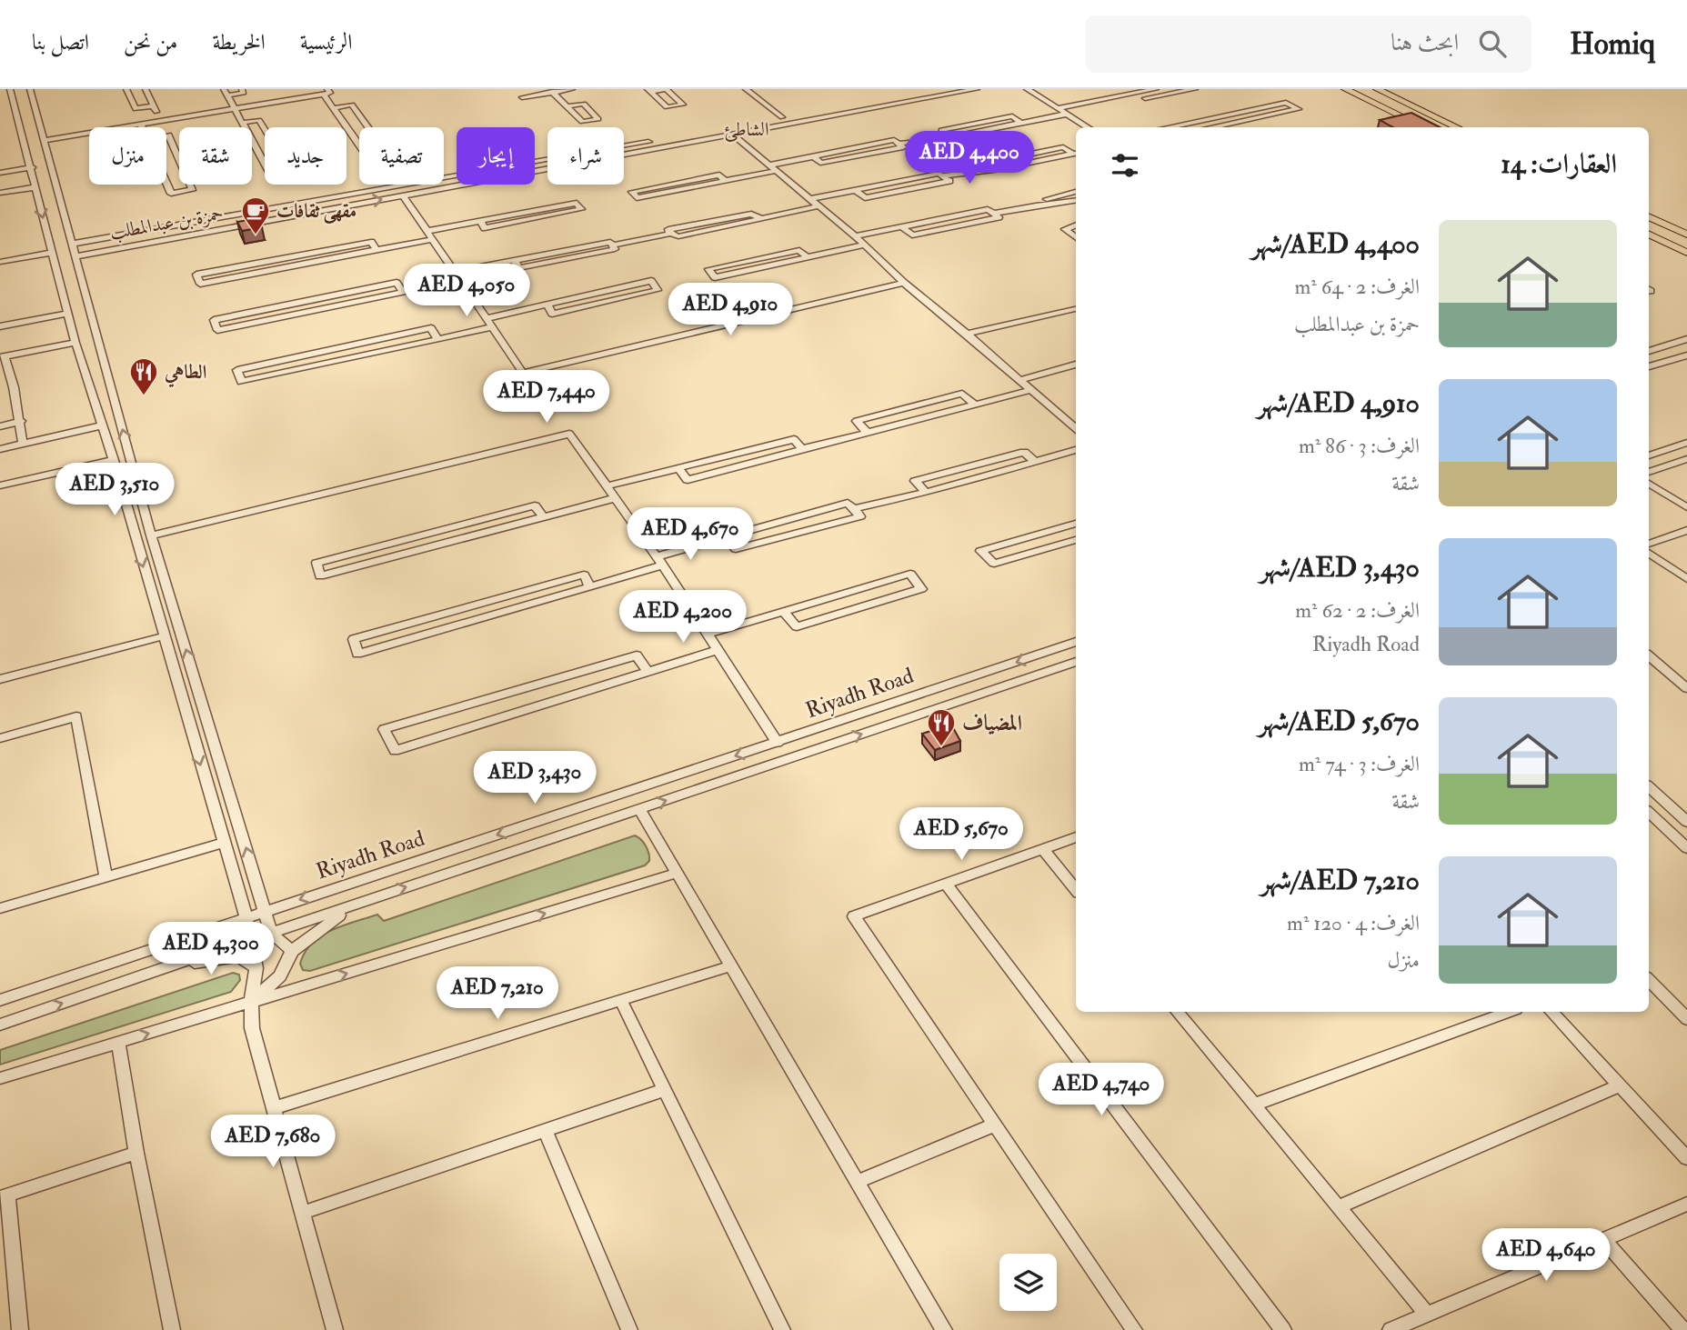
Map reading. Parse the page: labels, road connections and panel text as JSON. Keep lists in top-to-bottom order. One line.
{"streets":{"street":["حمزة بن عبدالمطلب","Riyadh Road"]},"districts":["الشاطئ"],"places":{"cafe":["مقهى ثقافات"],"restaurant":["الطاهي","المضياف"]},"page":{"header":"Homiq","search":"ابحث هنا","nav":["الرئيسية","الخريطة","من نحن","اتصل بنا"],"chip":["شراء","إيجار","تصفية","جديد","شقة","منزل"],"heading":"العقارات: 14","price":["AED 4,400","AED 4,050","AED 4,910","AED 7,440","AED 3,510","AED 4,670","AED 4,200","AED 3,430","AED 5,670","AED 4,300","AED 7,210","AED 4,740","AED 7,680","AED 4,640"],"list":[{"name":"AED 4,400/شهر","note":"الغرف: 2 · 64 m² · حمزة بن عبدالمطلب"},{"name":"AED 4,910/شهر","note":"الغرف: 3 · 86 m² · شقة"},{"name":"AED 3,430/شهر","note":"الغرف: 2 · 62 m² · Riyadh Road"},{"name":"AED 5,670/شهر","note":"الغرف: 3 · 74 m² · شقة"},{"name":"AED 7,210/شهر","note":"الغرف: 4 · 120 m² · منزل"}]}}
